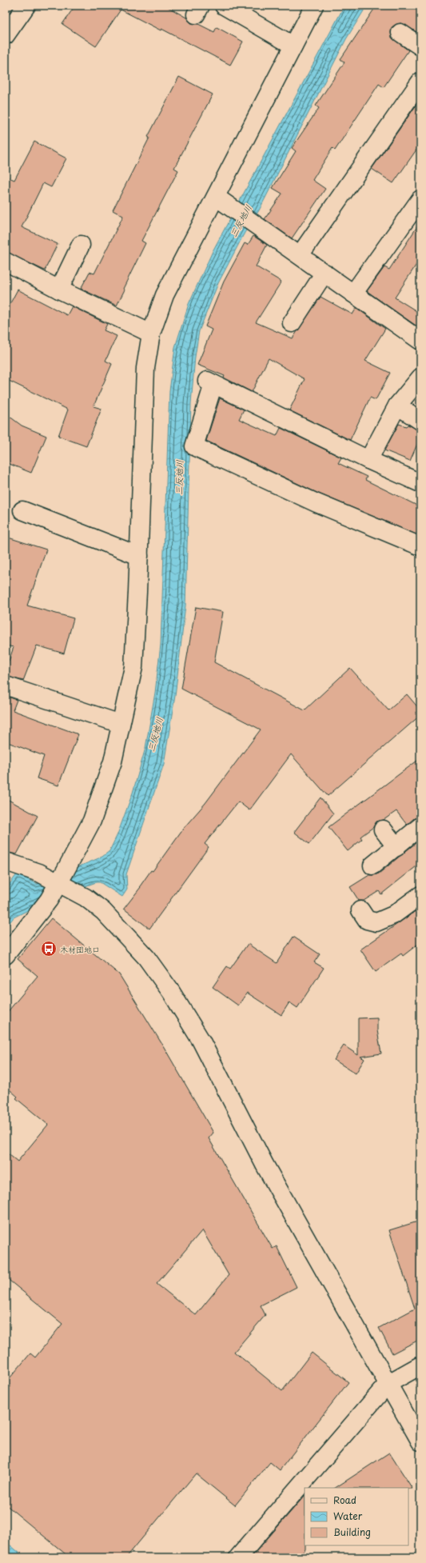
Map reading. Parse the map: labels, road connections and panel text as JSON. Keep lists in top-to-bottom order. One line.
{"water":["三反地川"],"places":{"bus stop":["木材団地口"]},"legend":["Road","Water","Building"]}
